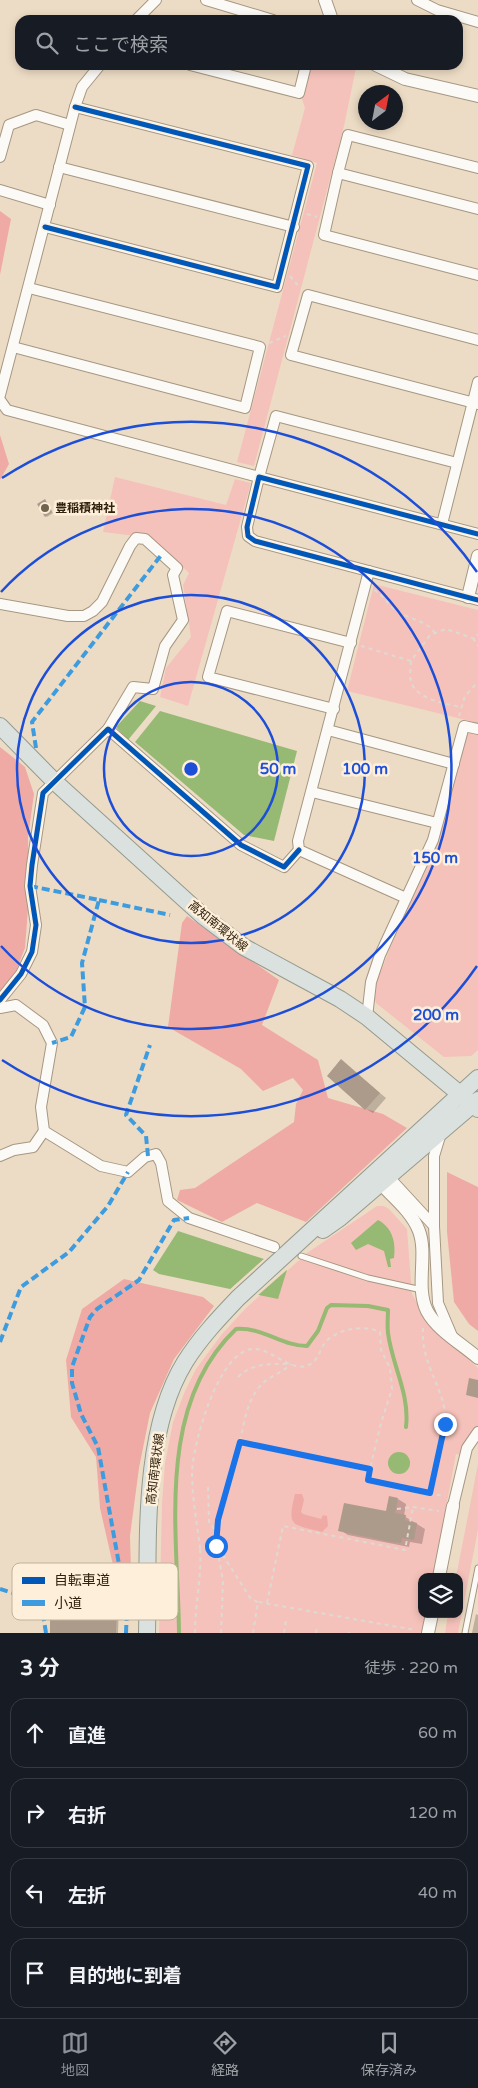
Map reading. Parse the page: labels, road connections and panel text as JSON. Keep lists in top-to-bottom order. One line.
{"streets":{"main road":["高知南環状線"]},"places":["豊稲積神社"],"legend":["自転車道","小道"],"north":"top right","page":{"search":"ここで検索","heading":["3 分","徒歩 · 220 m"],"list":[["直進","60 m"],["右折","120 m"],["左折","40 m"],"目的地に到着"],"nav":["地図","経路","保存済み"]},"rings":["50 m","100 m","150 m","200 m"]}
